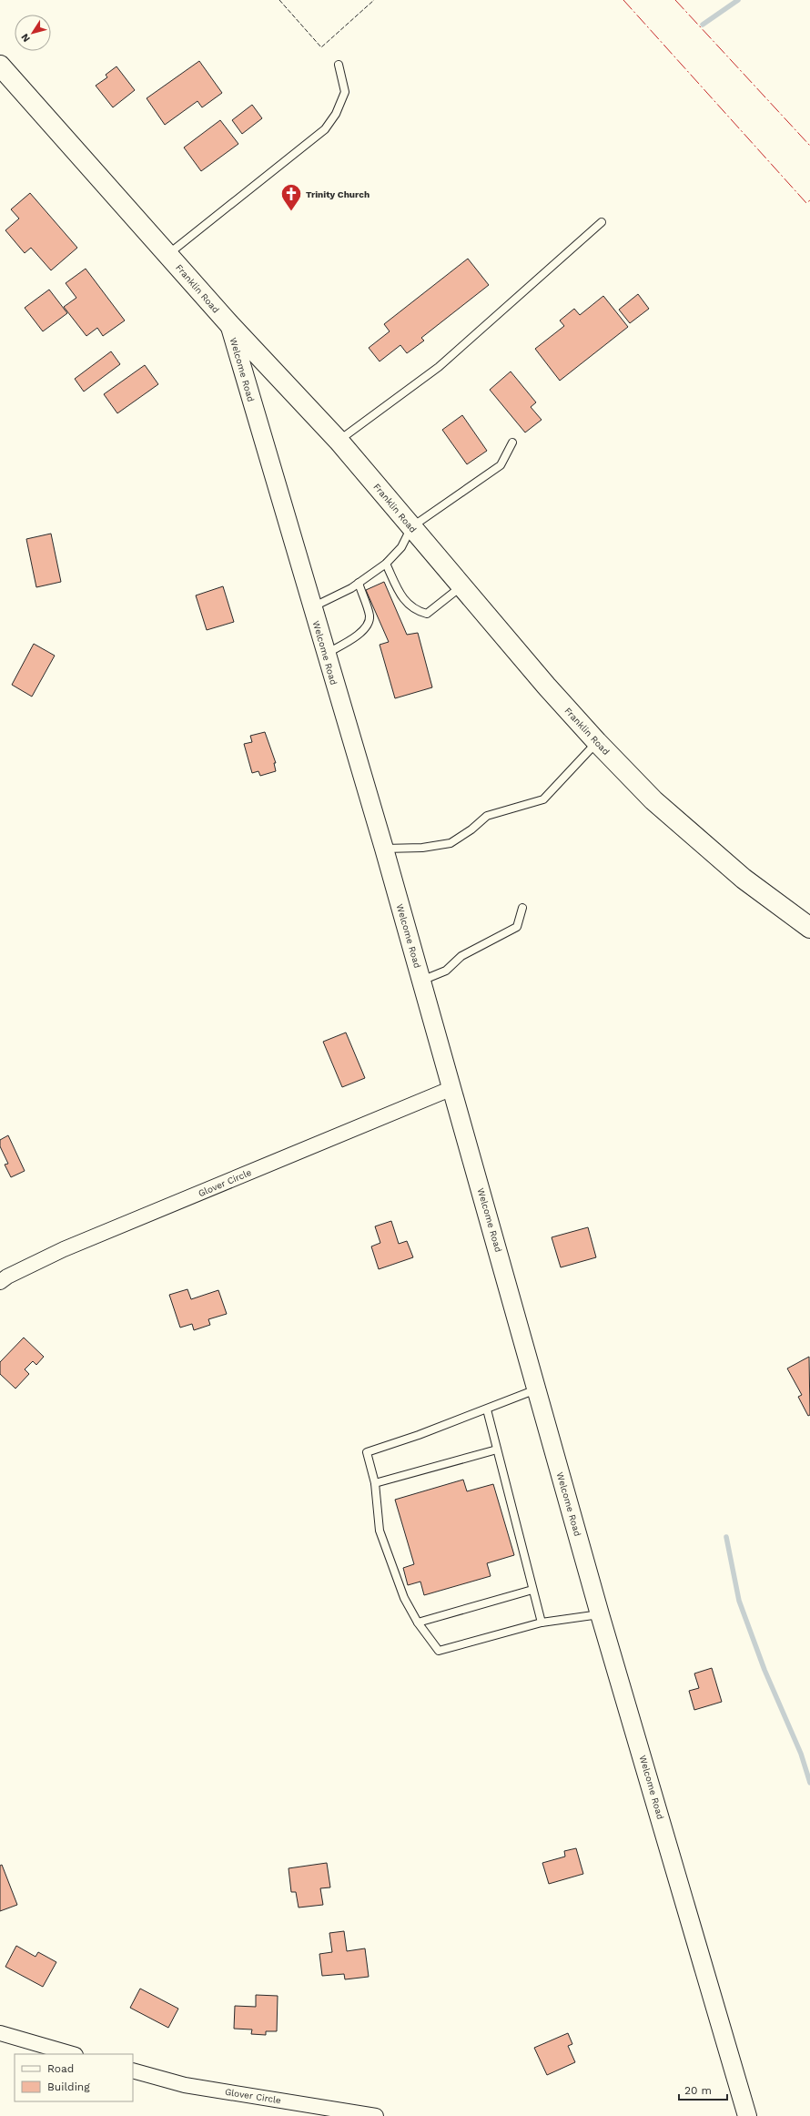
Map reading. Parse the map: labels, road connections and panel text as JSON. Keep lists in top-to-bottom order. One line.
{"streets":{"main road":["Franklin Road"],"street":["Welcome Road","Glover Circle"]},"crossings":[["Franklin Road","Welcome Road"],["Welcome Road","Glover Circle"]],"places":{"church":["Trinity Church"]},"legend":["Road","Building"],"scale_bar":"20 m","north":"bottom left"}
